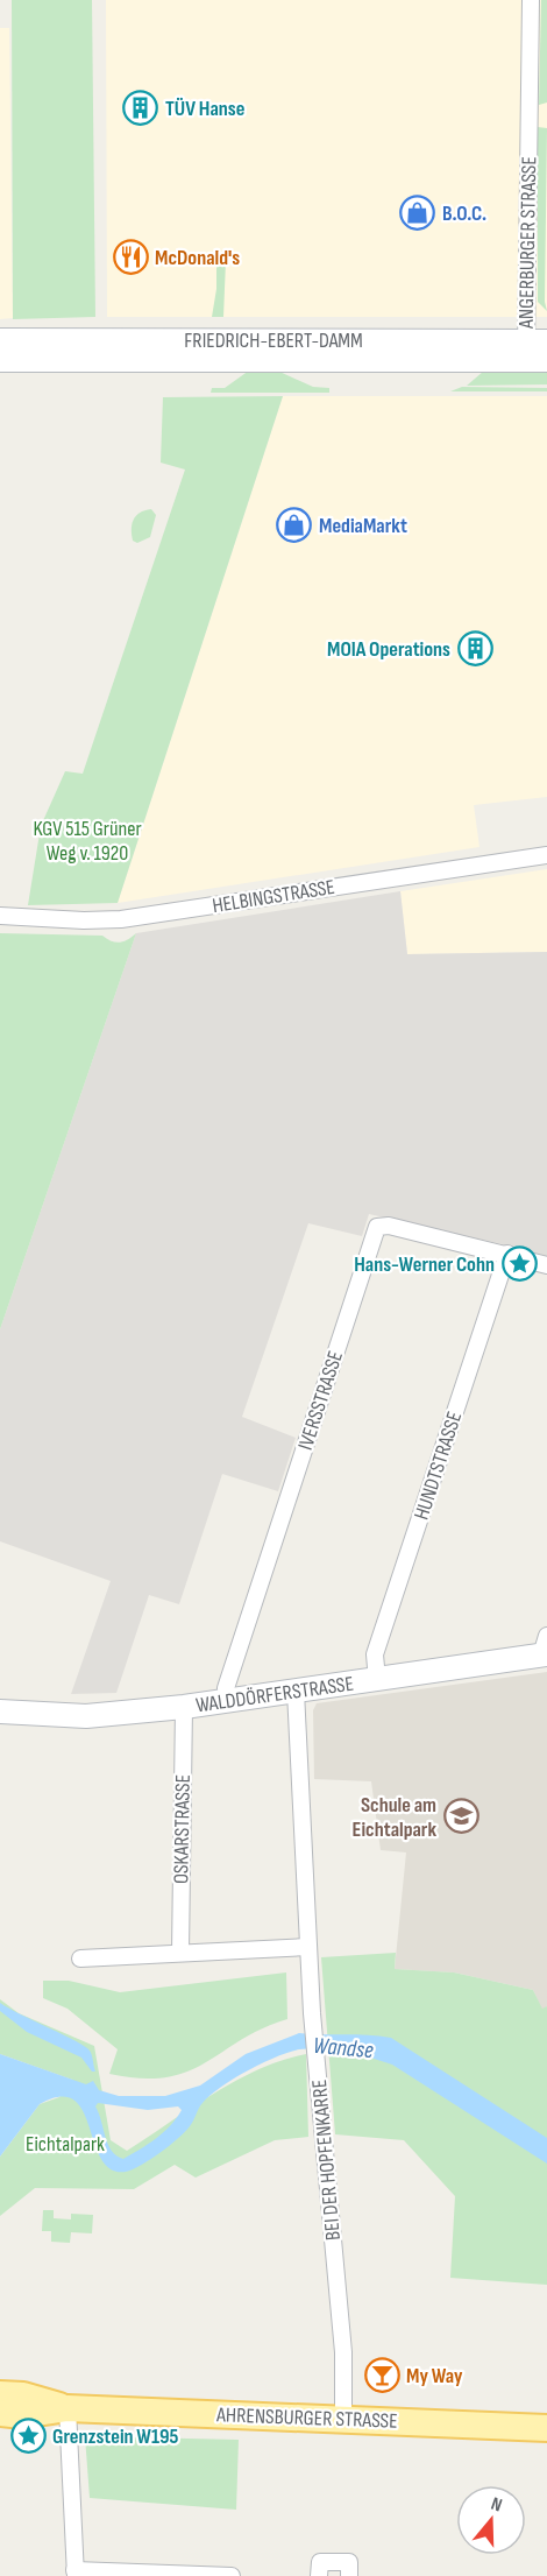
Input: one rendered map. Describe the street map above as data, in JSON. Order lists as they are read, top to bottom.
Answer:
{
  "streets": {
    "main road": ["FRIEDRICH-EBERT-DAMM", "WALDDÖRFERSTRASSE", "AHRENSBURGER STRASSE"],
    "street": [
      "ANGERBURGER STRASSE",
      "HELBINGSTRASSE",
      "IVERSSTRASSE",
      "HUNDTSTRASSE",
      "OSKARSTRASSE",
      "BEI DER HOPFENKARRE"
    ]
  },
  "crossings": [
    ["ANGERBURGER STRASSE", "FRIEDRICH-EBERT-DAMM"],
    ["IVERSSTRASSE", "HUNDTSTRASSE"],
    ["IVERSSTRASSE", "WALDDÖRFERSTRASSE"],
    ["HUNDTSTRASSE", "WALDDÖRFERSTRASSE"],
    ["WALDDÖRFERSTRASSE", "OSKARSTRASSE"],
    ["WALDDÖRFERSTRASSE", "BEI DER HOPFENKARRE"],
    ["BEI DER HOPFENKARRE", "AHRENSBURGER STRASSE"]
  ],
  "water": ["Wandse"],
  "parks": ["KGV 515 Grüner Weg v. 1920", "Eichtalpark"],
  "places": {
    "building": ["TÜV Hanse", "MOIA Operations"],
    "shop": ["B.O.C.", "MediaMarkt"],
    "restaurant": ["McDonald's"],
    "place": ["Hans-Werner Cohn", "Grenzstein W195"],
    "school or university": ["Schule am Eichtalpark"],
    "bar": ["My Way"]
  },
  "north": "top"
}
